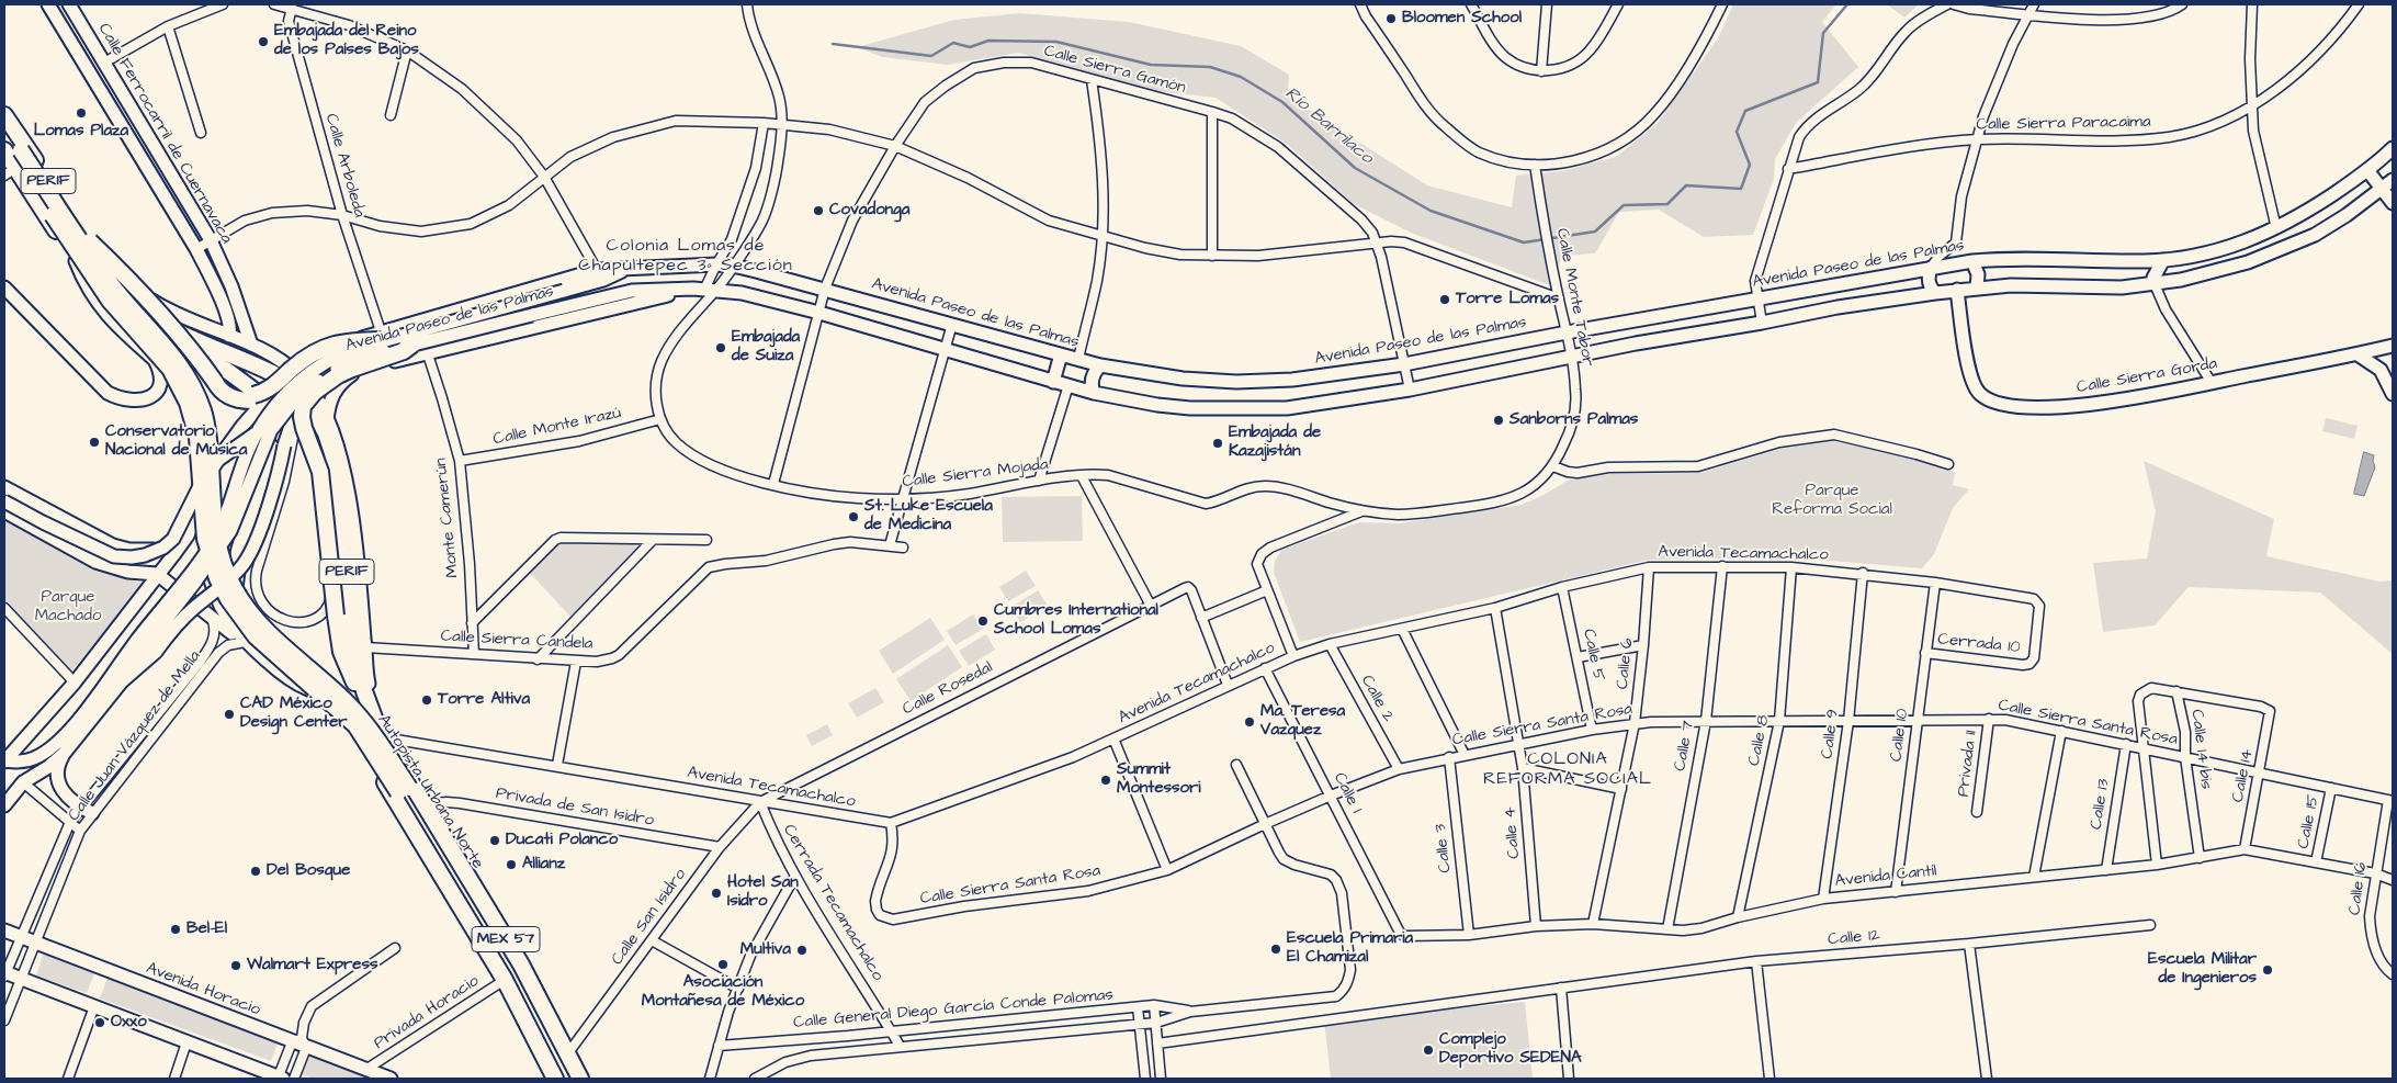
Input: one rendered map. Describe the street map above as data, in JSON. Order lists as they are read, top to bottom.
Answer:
{
  "streets": {
    "highway": ["PERIF", "Autopista Urbana Norte", "MEX 57"],
    "main road": [
      "Calle Ferrocarril de Cuernavaca",
      "Avenida Paseo de las Palmas",
      "Calle Sierra Gorda",
      "Avenida Horacio"
    ],
    "street": [
      "Calle Sierra Gamón",
      "Calle Sierra Paracaima",
      "Calle Arboleda",
      "Calle Monte Tabor",
      "Calle Monte Irazú",
      "Calle Sierra Mojada",
      "Monte Camerún",
      "Avenida Tecamachalco",
      "Calle Sierra Candela",
      "Cerrada 10",
      "Calle 5",
      "Calle 6",
      "Calle Rosedal",
      "Calle 2",
      "Calle Sierra Santa Rosa",
      "Calle 9",
      "Calle 10",
      "Calle Juan Vázquez de Mella",
      "Calle 8",
      "Calle 7",
      "Calle 14 bis",
      "Privada 11",
      "Calle 14",
      "Calle 1",
      "Calle 13",
      "Privada de San Isidro",
      "Calle 15",
      "Calle 4",
      "Calle 3",
      "Avenida Cantíl",
      "Calle 16",
      "Cerrada Tecamachalco",
      "Calle San Isidro",
      "Calle 12",
      "Calle General Diego García Conde Palomas",
      "Privada Horacio"
    ]
  },
  "crossings": [
    ["Calle Sierra Gamón", "Avenida Paseo de las Palmas"],
    ["Calle Sierra Gamón", "Calle Sierra Mojada"],
    ["Calle Arboleda", "Avenida Paseo de las Palmas"],
    ["PERIF", "Avenida Tecamachalco"],
    ["PERIF", "Autopista Urbana Norte"],
    ["PERIF", "MEX 57"],
    ["Avenida Paseo de las Palmas", "Calle Monte Tabor"],
    ["Avenida Paseo de las Palmas", "Calle Sierra Gorda"],
    ["Avenida Paseo de las Palmas", "Calle Sierra Mojada"],
    ["Avenida Paseo de las Palmas", "Monte Camerún"],
    ["Calle Monte Tabor", "Calle Sierra Mojada"],
    ["Calle Monte Irazú", "Calle Sierra Mojada"],
    ["Calle Monte Irazú", "Monte Camerún"],
    ["Monte Camerún", "Calle Sierra Candela"],
    ["Avenida Tecamachalco", "Cerrada 10"],
    ["Avenida Tecamachalco", "Calle 5"],
    ["Avenida Tecamachalco", "Calle 6"],
    ["Avenida Tecamachalco", "Calle Rosedal"],
    ["Avenida Tecamachalco", "Calle 2"],
    ["Avenida Tecamachalco", "Calle Sierra Santa Rosa"],
    ["Avenida Tecamachalco", "Calle 9"],
    ["Avenida Tecamachalco", "Calle 10"],
    ["Avenida Tecamachalco", "Calle 8"],
    ["Avenida Tecamachalco", "Calle 7"],
    ["Avenida Tecamachalco", "Autopista Urbana Norte"],
    ["Avenida Tecamachalco", "Calle 1"],
    ["Avenida Tecamachalco", "Calle 4"],
    ["Avenida Tecamachalco", "Cerrada Tecamachalco"],
    ["Avenida Tecamachalco", "Calle San Isidro"],
    ["Avenida Tecamachalco", "MEX 57"],
    ["Cerrada 10", "Calle 10"],
    ["Calle 5", "Calle Sierra Santa Rosa"],
    ["Calle 6", "Calle Sierra Santa Rosa"],
    ["Calle 6", "Avenida Cantíl"],
    ["Calle Rosedal", "Cerrada Tecamachalco"],
    ["Calle Rosedal", "Calle San Isidro"],
    ["Calle 2", "Calle Sierra Santa Rosa"],
    ["Calle Sierra Santa Rosa", "Calle 9"],
    ["Calle Sierra Santa Rosa", "Calle 10"],
    ["Calle Sierra Santa Rosa", "Calle 8"],
    ["Calle Sierra Santa Rosa", "Calle 7"],
    ["Calle Sierra Santa Rosa", "Calle 14 bis"],
    ["Calle Sierra Santa Rosa", "Privada 11"],
    ["Calle Sierra Santa Rosa", "Calle 14"],
    ["Calle Sierra Santa Rosa", "Calle 1"],
    ["Calle Sierra Santa Rosa", "Calle 13"],
    ["Calle Sierra Santa Rosa", "Calle 15"],
    ["Calle Sierra Santa Rosa", "Calle 4"],
    ["Calle Sierra Santa Rosa", "Calle 3"],
    ["Calle Sierra Santa Rosa", "Calle 16"],
    ["Calle Sierra Santa Rosa", "Calle General Diego García Conde Palomas"],
    ["Calle 9", "Avenida Cantíl"],
    ["Calle 10", "Avenida Cantíl"],
    ["Calle Juan Vázquez de Mella", "Avenida Horacio"],
    ["Calle 8", "Avenida Cantíl"],
    ["Calle 7", "Avenida Cantíl"],
    ["Calle 14 bis", "Calle 14"],
    ["Calle 14 bis", "Avenida Cantíl"],
    ["Calle 14", "Avenida Cantíl"],
    ["Autopista Urbana Norte", "MEX 57"],
    ["Calle 1", "Avenida Cantíl"],
    ["Calle 13", "Avenida Cantíl"],
    ["Privada de San Isidro", "Calle San Isidro"],
    ["Privada de San Isidro", "MEX 57"],
    ["Calle 15", "Avenida Cantíl"],
    ["Calle 4", "Avenida Cantíl"],
    ["Calle 3", "Avenida Cantíl"],
    ["Avenida Cantíl", "Calle 16"],
    ["Cerrada Tecamachalco", "Calle San Isidro"],
    ["Cerrada Tecamachalco", "Calle General Diego García Conde Palomas"],
    ["Calle San Isidro", "MEX 57"],
    ["MEX 57", "Privada Horacio"],
    ["Avenida Horacio", "Privada Horacio"]
  ],
  "districts": ["Colonia Lomas de Chapultepec 3ª Sección", "COLONIA REFORMA SOCIAL"],
  "water": ["Río Barrilaco"],
  "parks": ["Parque Reforma Social", "Parque Machado"],
  "places": [
    "Bloomen School",
    "Embajada del Reino de los Países Bajos",
    "Lomas Plaza",
    "Covadonga",
    "Torre Lomas",
    "Embajada de Suiza",
    "Sanborns Palmas",
    "Conservatorio Nacional de Música",
    "Embajada de Kazajistán",
    "St. Luke Escuela de Medicina",
    "Cumbres International School Lomas",
    "Torre Altiva",
    "CAD México Design Center",
    "Ma. Teresa Vazquez",
    "Summit Montessori",
    "Ducati Polanco",
    "Allianz",
    "Del Bosque",
    "Hotel San Isidro",
    "Bel-El",
    "Escuela Primaria El Chamizal",
    "Multiva",
    "Asociación Montañesa de México",
    "Walmart Express",
    "Escuela Militar de Ingenieros",
    "Oxxo",
    "Complejo Deportivo SEDENA"
  ]
}
